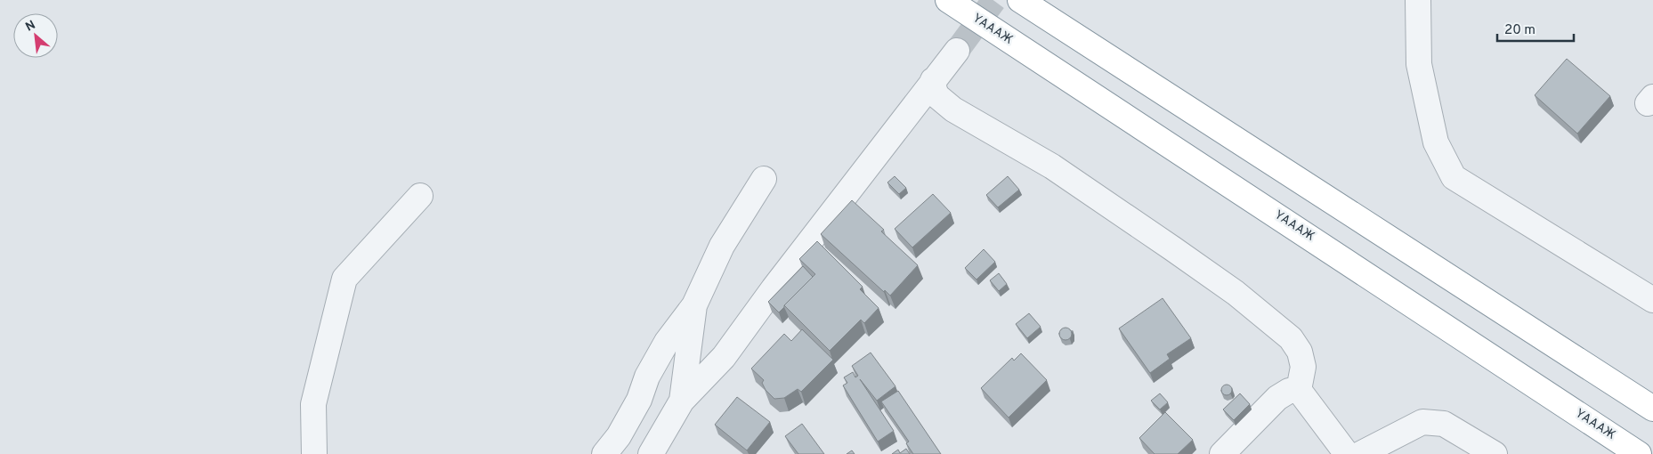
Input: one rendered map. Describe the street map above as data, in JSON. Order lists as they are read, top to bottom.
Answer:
{
  "streets": {
    "highway": ["ҮАААЖ"]
  },
  "scale_bar": "20 m",
  "north": "top left"
}
